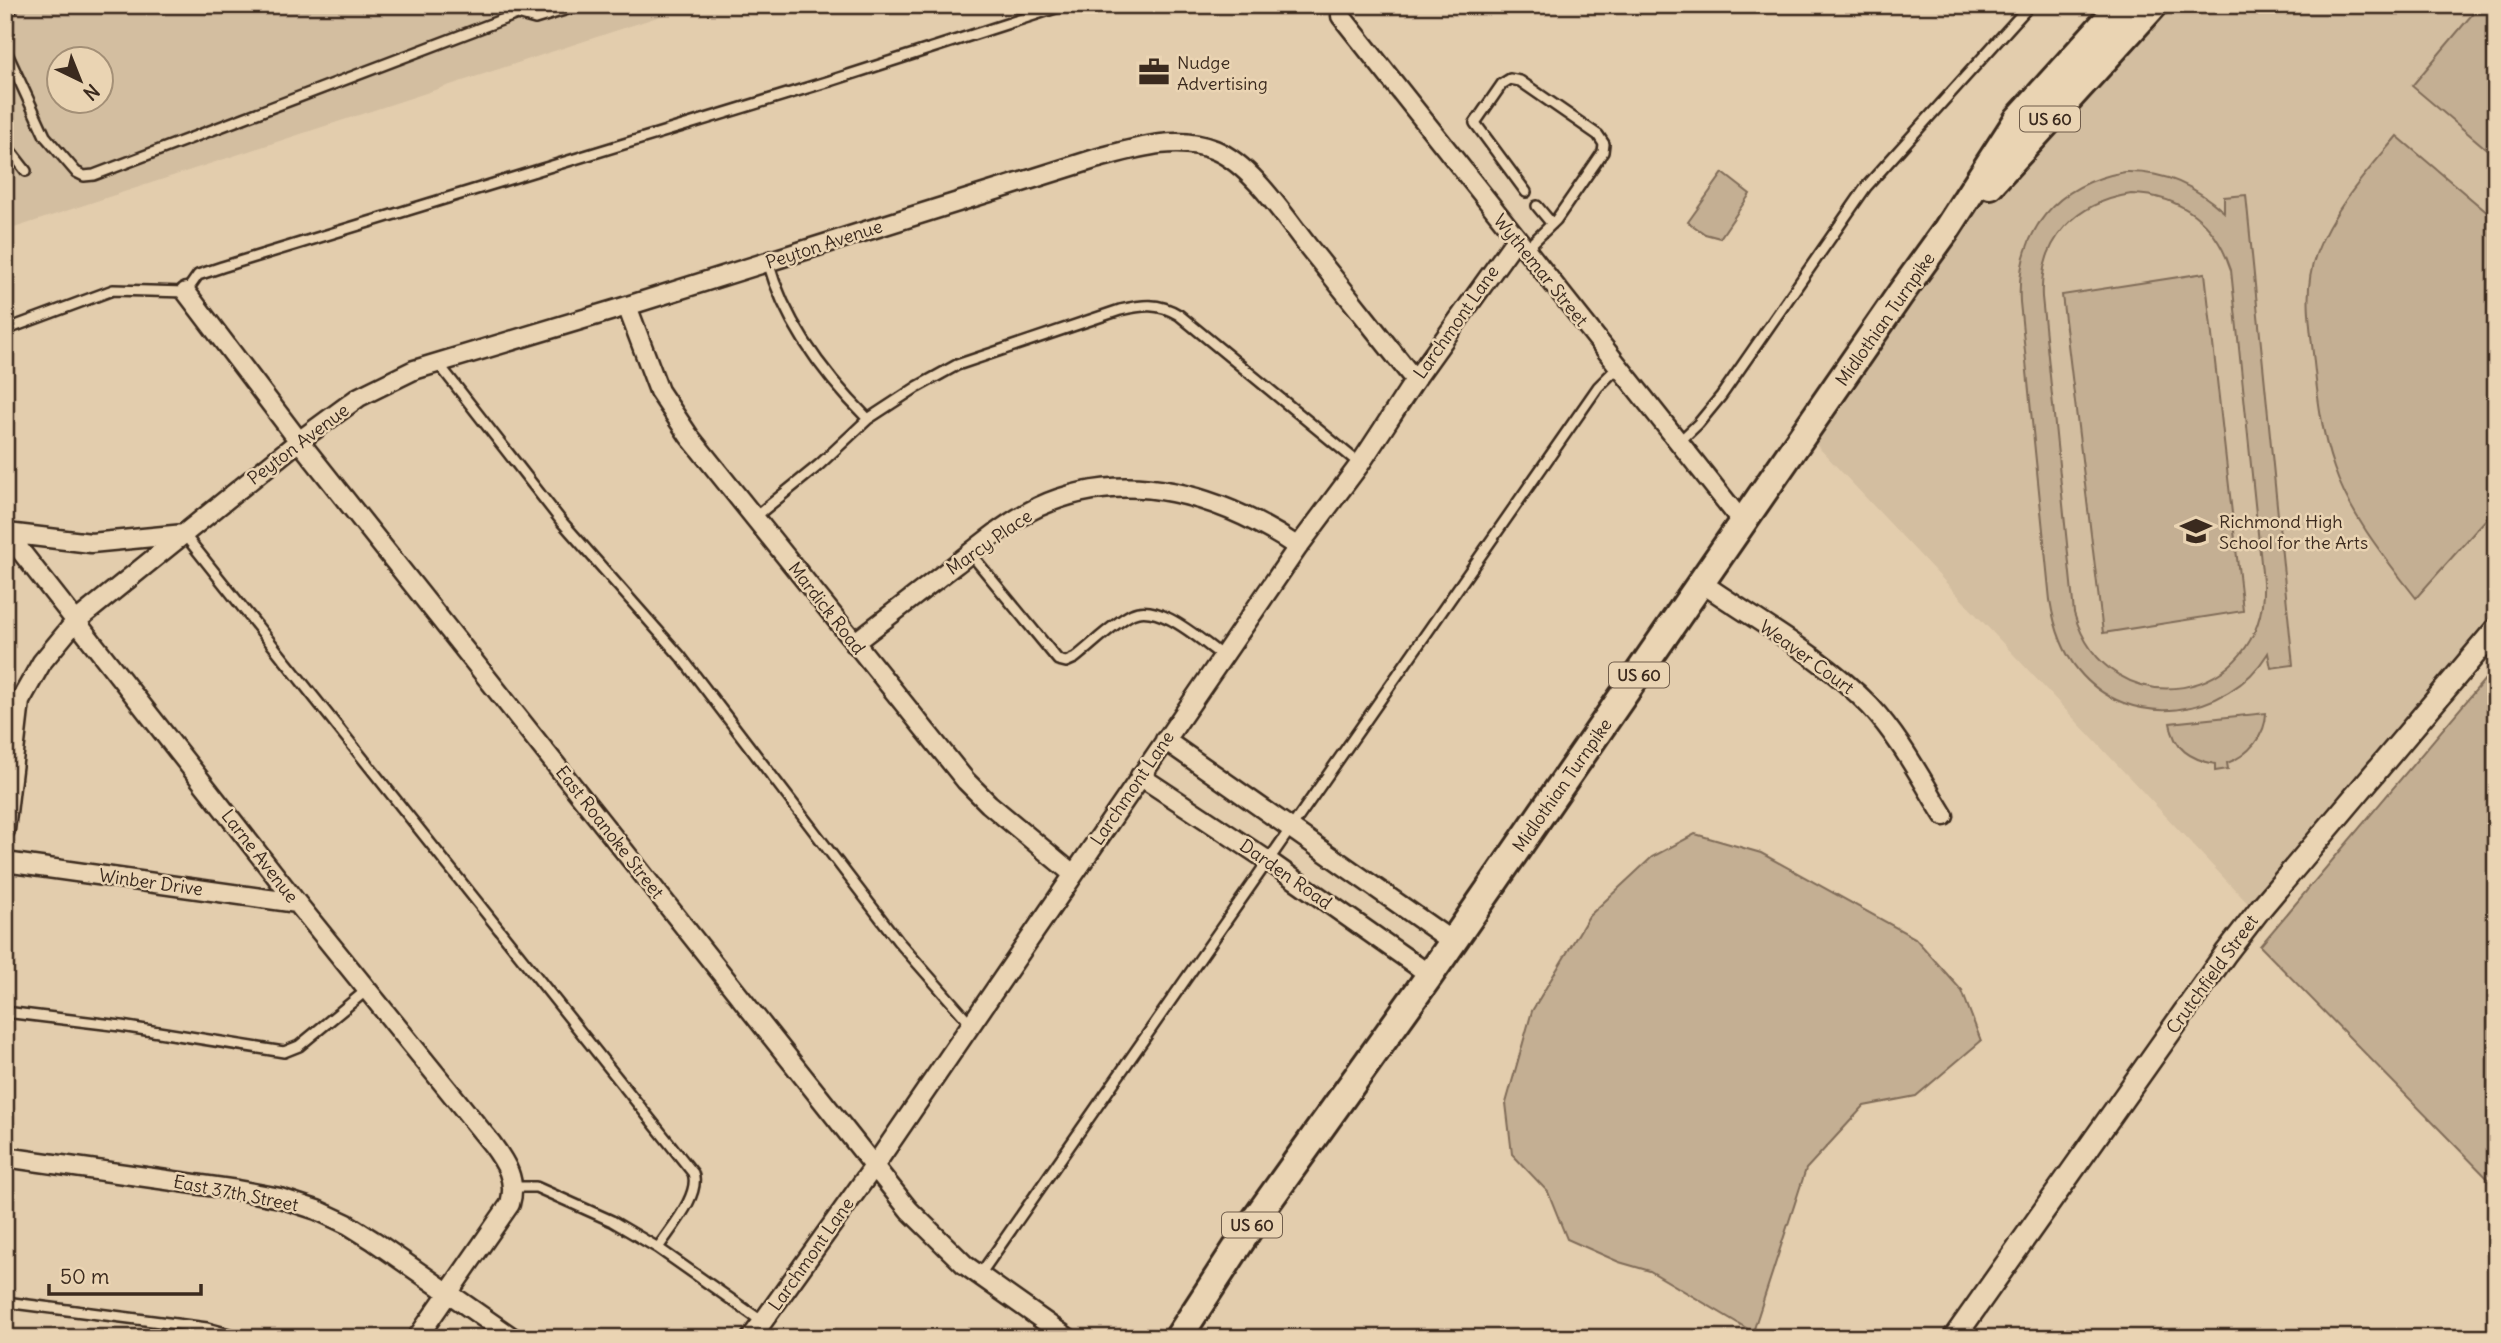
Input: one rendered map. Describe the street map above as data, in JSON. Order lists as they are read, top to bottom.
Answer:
{
  "streets": {
    "main road": ["US 60", "Midlothian Turnpike"],
    "street": [
      "Peyton Avenue",
      "Wythemar Street",
      "Larchmont Lane",
      "Marcy Place",
      "Mardick Road",
      "Weaver Court",
      "East Roanoke Street",
      "Larne Avenue",
      "Darden Road",
      "Winber Drive",
      "Crutchfield Street",
      "East 37th Street"
    ]
  },
  "crossings": [
    ["Peyton Avenue", "Larchmont Lane"],
    ["Peyton Avenue", "Mardick Road"],
    ["Peyton Avenue", "East Roanoke Street"],
    ["Peyton Avenue", "Larne Avenue"],
    ["Wythemar Street", "Midlothian Turnpike"],
    ["Wythemar Street", "Larchmont Lane"],
    ["Midlothian Turnpike", "Weaver Court"],
    ["Midlothian Turnpike", "Darden Road"],
    ["Larchmont Lane", "Marcy Place"],
    ["Larchmont Lane", "Mardick Road"],
    ["Larchmont Lane", "East Roanoke Street"],
    ["Larchmont Lane", "Darden Road"],
    ["Marcy Place", "Mardick Road"],
    ["Larne Avenue", "Winber Drive"]
  ],
  "places": {
    "office": ["Nudge Advertising"],
    "school or university": ["Richmond High School for the Arts"]
  },
  "scale_bar": "50 m",
  "north": "bottom right"
}
